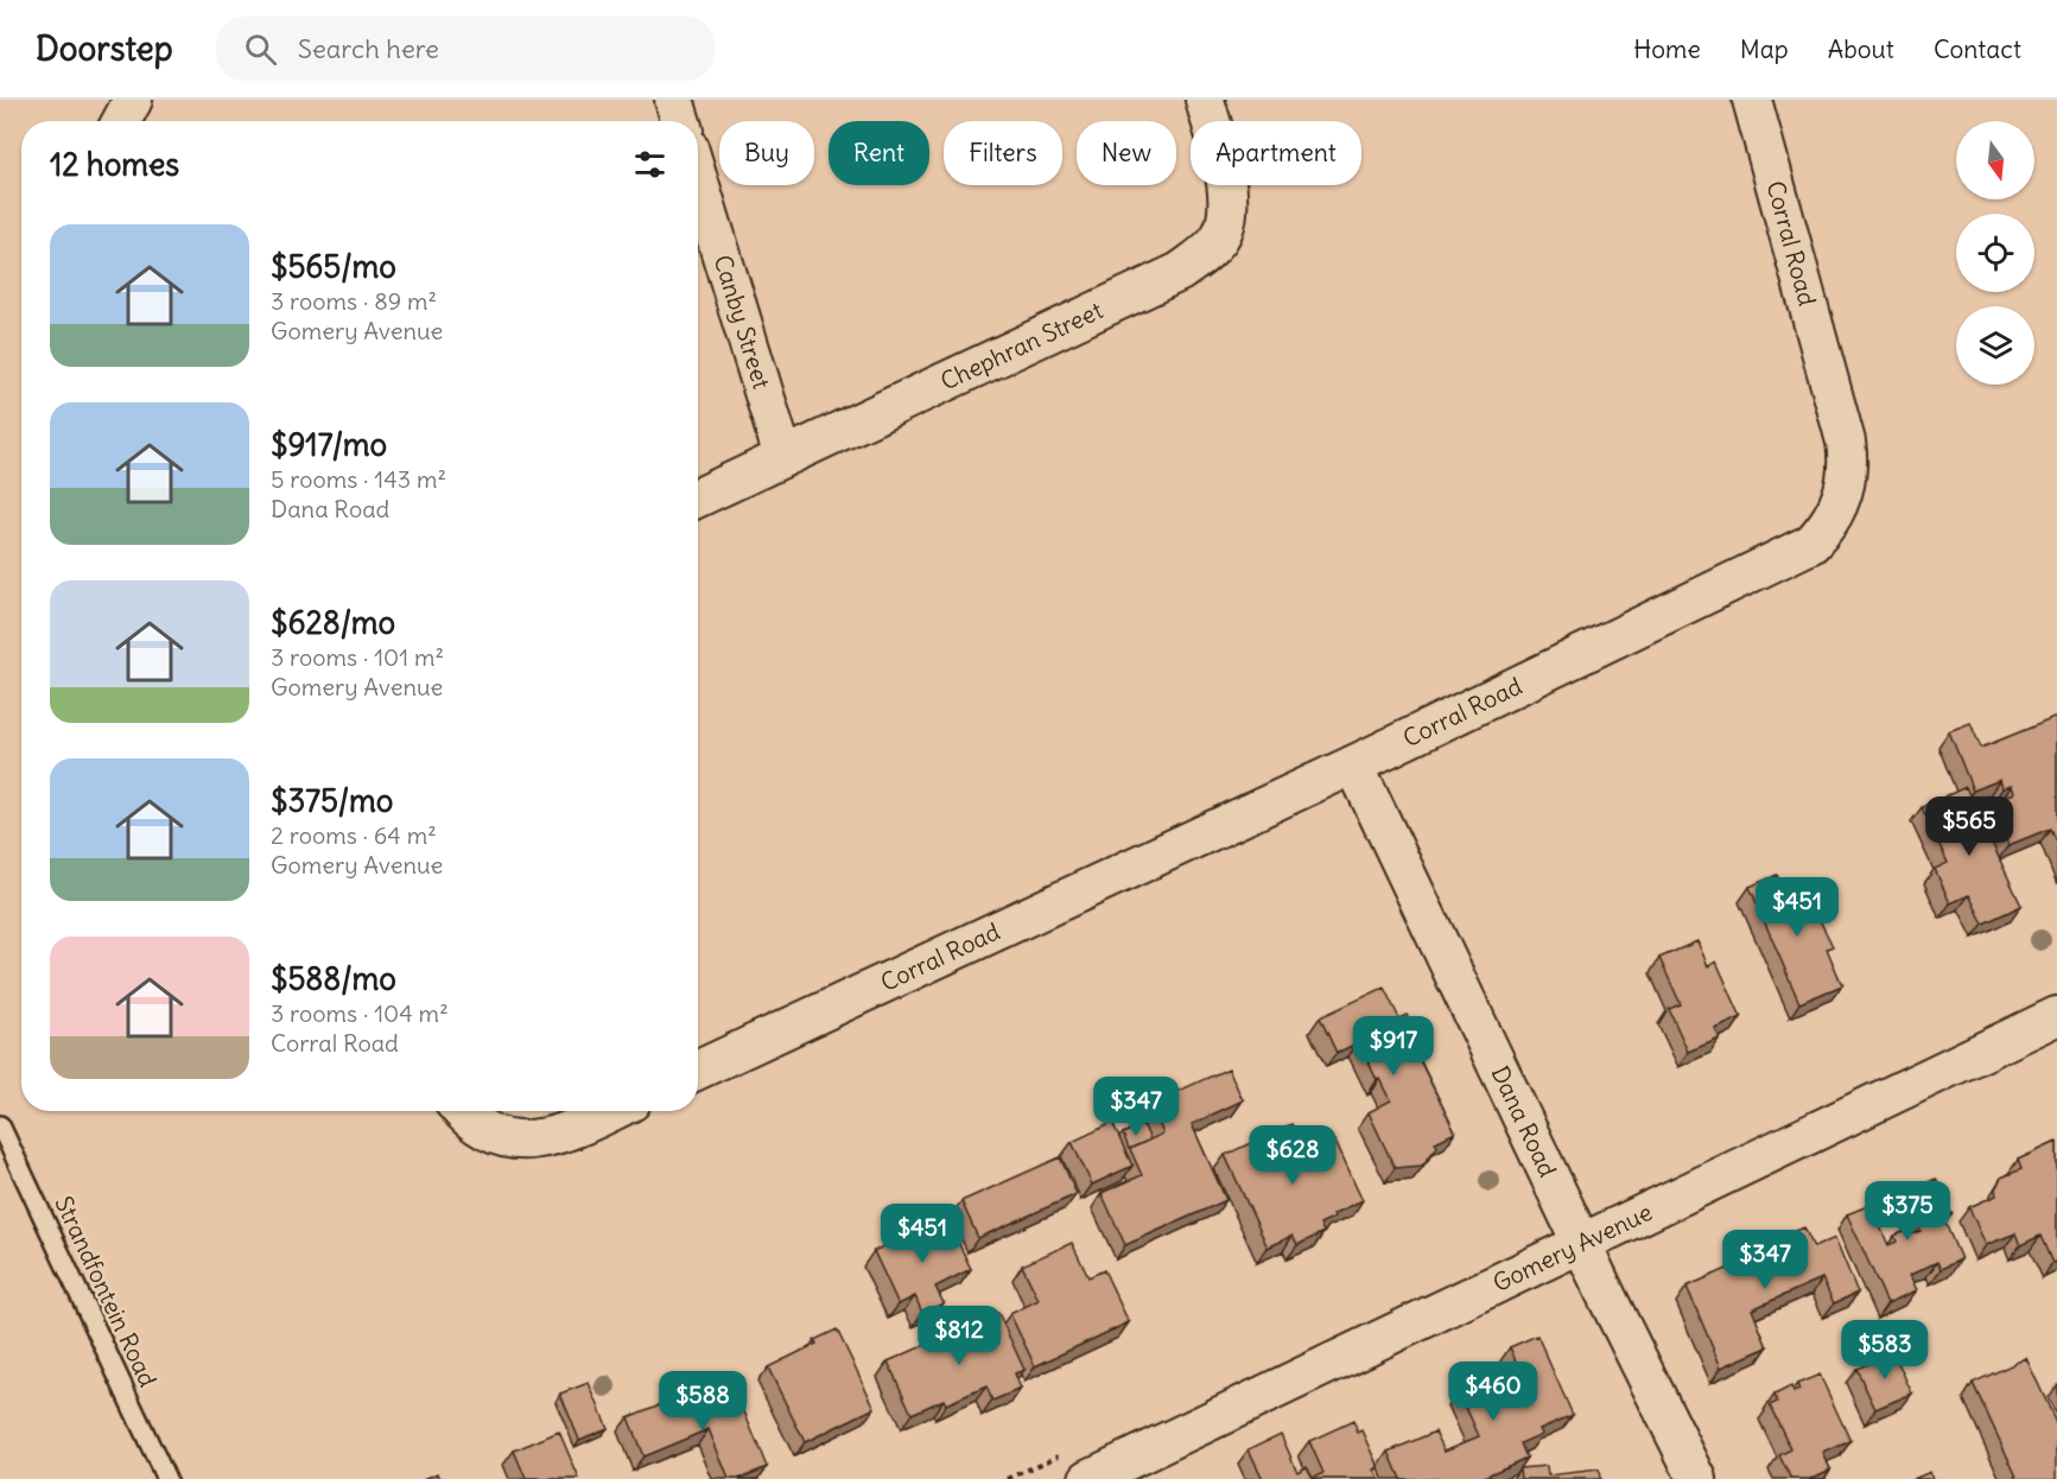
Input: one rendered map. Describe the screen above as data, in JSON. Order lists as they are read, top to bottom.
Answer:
{
  "streets": {
    "street": [
      "Corral Road",
      "Canby Street",
      "Chephran Street",
      "Dana Road",
      "Gomery Avenue"
    ],
    "lane": ["Strandfontein Road"]
  },
  "crossings": [
    ["Corral Road", "Dana Road"],
    ["Canby Street", "Chephran Street"],
    ["Dana Road", "Gomery Avenue"]
  ],
  "north": "bottom",
  "page": {
    "header": "Doorstep",
    "search": "Search here",
    "nav": [
      "Home",
      "Map",
      "About",
      "Contact"
    ],
    "chip": [
      "Buy",
      "Rent",
      "Filters",
      "New",
      "Apartment"
    ],
    "heading": "12 homes",
    "list": [
      {
        "name": "$565/mo",
        "note": "3 rooms · 89 m² · Gomery Avenue"
      },
      {
        "name": "$917/mo",
        "note": "5 rooms · 143 m² · Dana Road"
      },
      {
        "name": "$628/mo",
        "note": "3 rooms · 101 m² · Gomery Avenue"
      },
      {
        "name": "$375/mo",
        "note": "2 rooms · 64 m² · Gomery Avenue"
      },
      {
        "name": "$588/mo",
        "note": "3 rooms · 104 m² · Corral Road"
      }
    ],
    "price": [
      "$565",
      "$451",
      "$917",
      "$347",
      "$628",
      "$375",
      "$451",
      "$347",
      "$812",
      "$583",
      "$460",
      "$588"
    ]
  }
}
